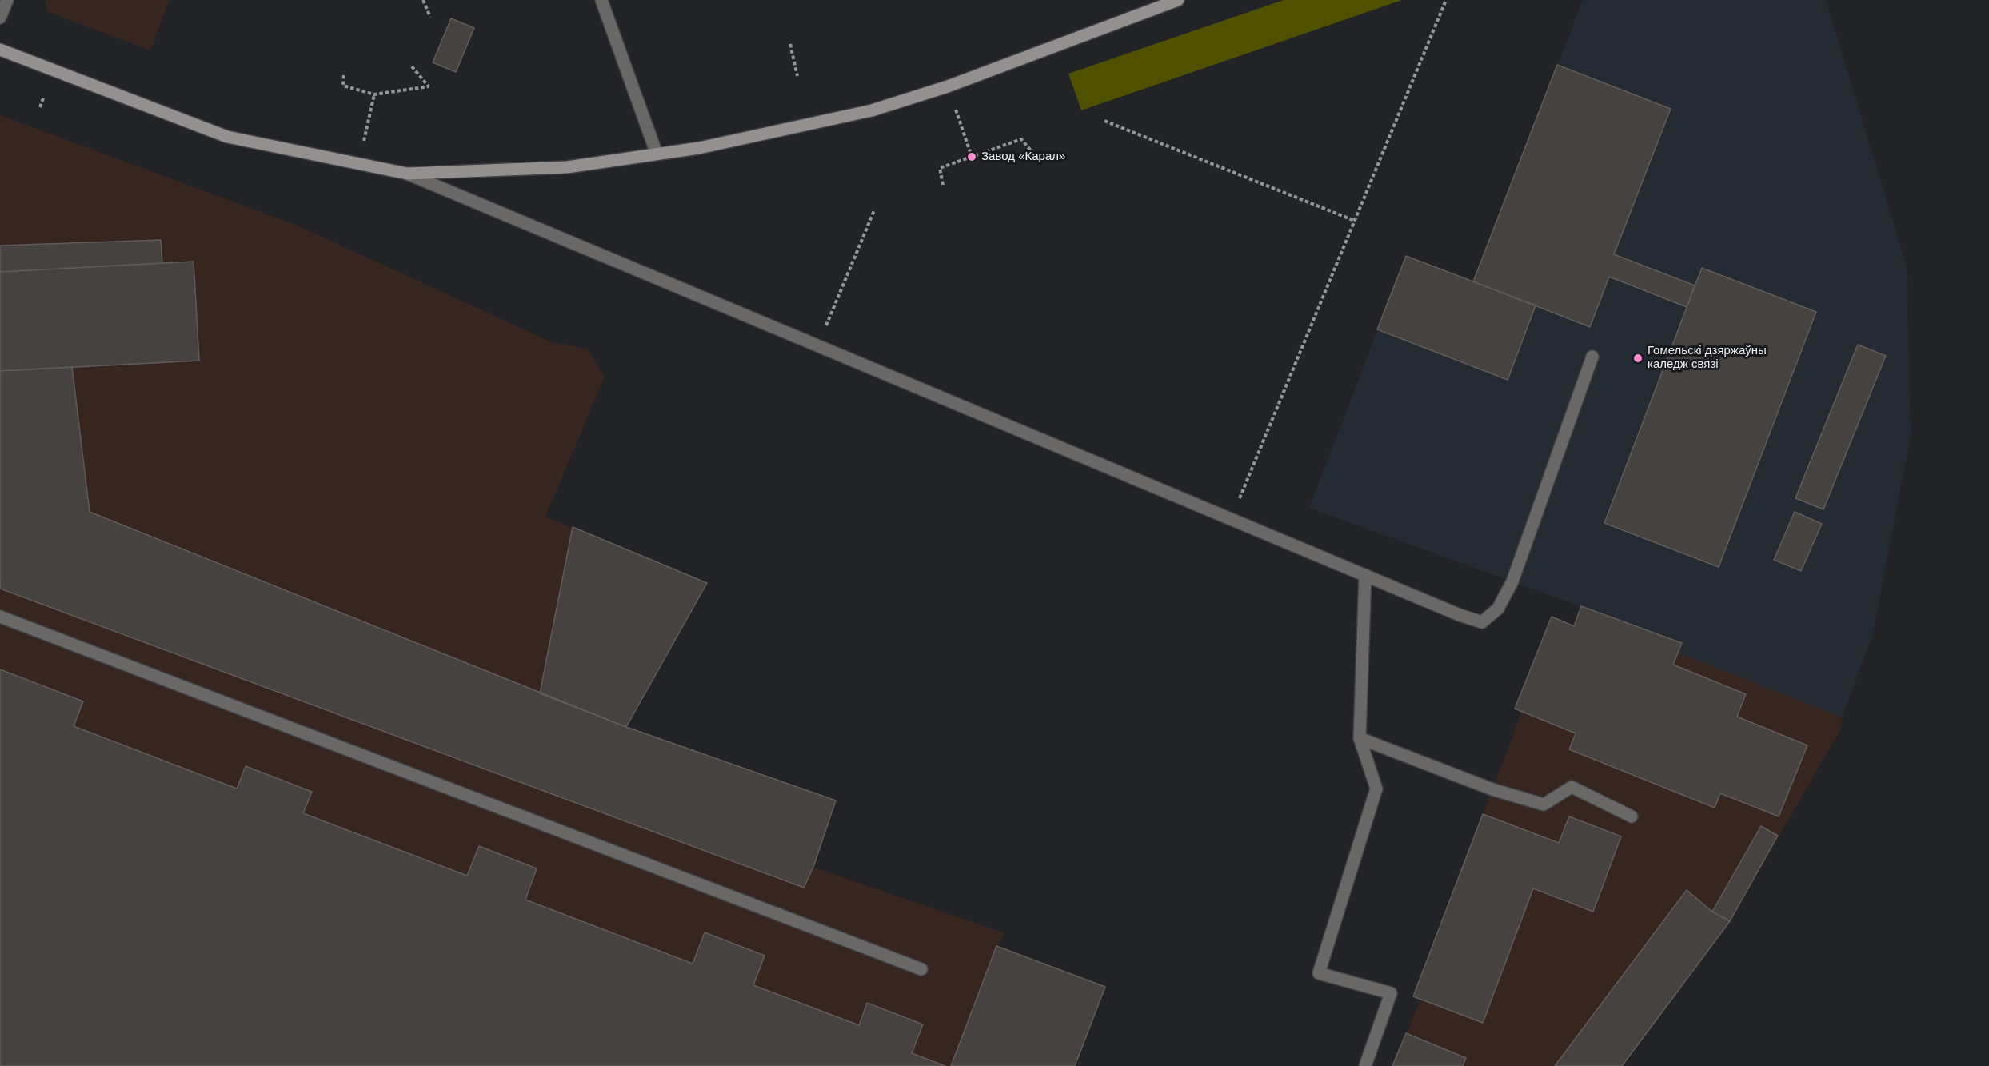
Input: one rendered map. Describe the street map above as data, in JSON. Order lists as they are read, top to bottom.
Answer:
{
  "places": ["Завод «Карал»", "Гомельскі дзяржаўны каледж связі"]
}
